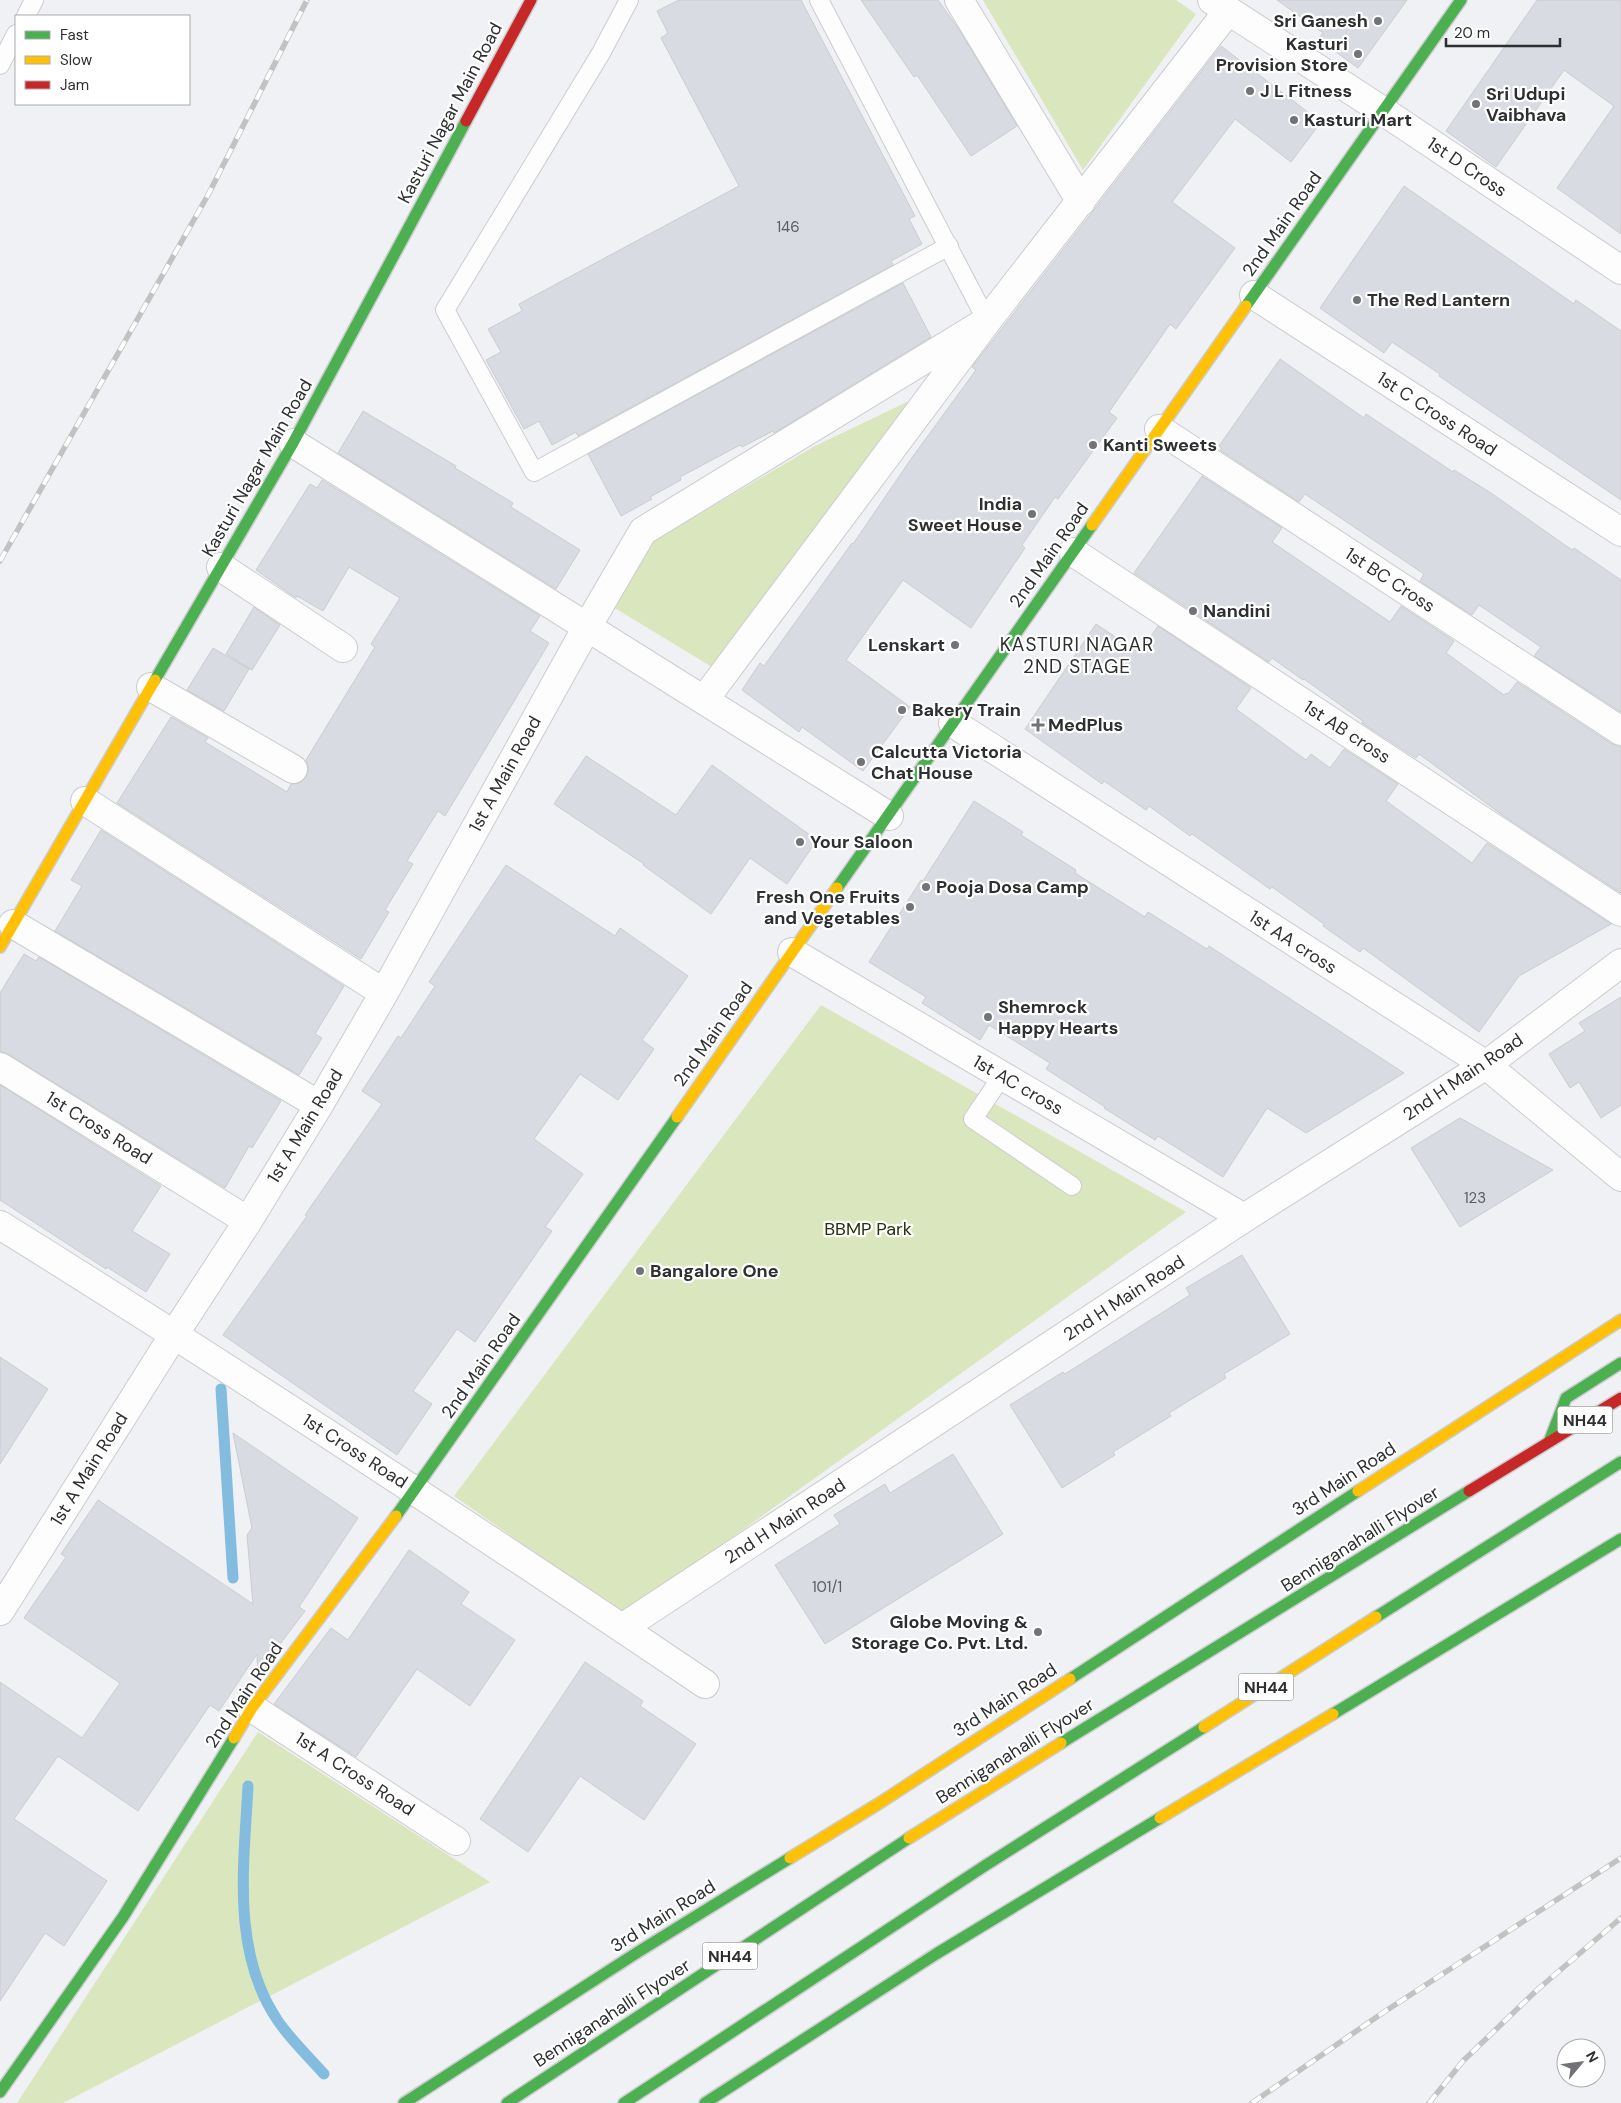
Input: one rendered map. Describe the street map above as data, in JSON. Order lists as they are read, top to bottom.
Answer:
{
  "streets": {
    "main road": [
      "Kasturi Nagar Main Road",
      "2nd Main Road",
      "NH44",
      "3rd Main Road",
      "Benniganahalli Flyover"
    ],
    "street": [
      "1st D Cross",
      "1st C Cross Road",
      "1st BC Cross",
      "1st AB cross",
      "1st A Main Road",
      "1st AA cross",
      "2nd H Main Road",
      "1st AC cross",
      "1st Cross Road",
      "1st A Cross Road"
    ]
  },
  "crossings": [
    ["1st D Cross", "2nd Main Road"],
    ["2nd Main Road", "1st C Cross Road"],
    ["2nd Main Road", "1st BC Cross"],
    ["2nd Main Road", "1st AB cross"],
    ["2nd Main Road", "1st AA cross"],
    ["2nd Main Road", "1st AC cross"],
    ["2nd Main Road", "1st Cross Road"],
    ["2nd Main Road", "1st A Cross Road"],
    ["1st A Main Road", "1st Cross Road"],
    ["1st AA cross", "2nd H Main Road"],
    ["2nd H Main Road", "1st AC cross"],
    ["2nd H Main Road", "1st Cross Road"],
    ["NH44", "Benniganahalli Flyover"]
  ],
  "districts": ["KASTURI NAGAR 2ND STAGE"],
  "parks": ["BBMP Park"],
  "places": {
    "other": [
      "Sri Ganesh",
      "Kasturi Provision Store",
      "J L Fitness",
      "Sri Udupi Vaibhava",
      "Kasturi Mart",
      "The Red Lantern",
      "Kanti Sweets",
      "India Sweet House",
      "Nandini",
      "Lenskart",
      "Bakery Train",
      "Calcutta Victoria Chat House",
      "Your Saloon",
      "Pooja Dosa Camp",
      "Fresh One Fruits and Vegetables",
      "Shemrock Happy Hearts",
      "Bangalore One",
      "Globe Moving & Storage Co. Pvt. Ltd."
    ],
    "health": ["MedPlus"]
  },
  "house_numbers": ["146", "123", "101/1"],
  "legend": ["Fast", "Slow", "Jam"],
  "scale_bar": "20 m",
  "north": "top right"
}
